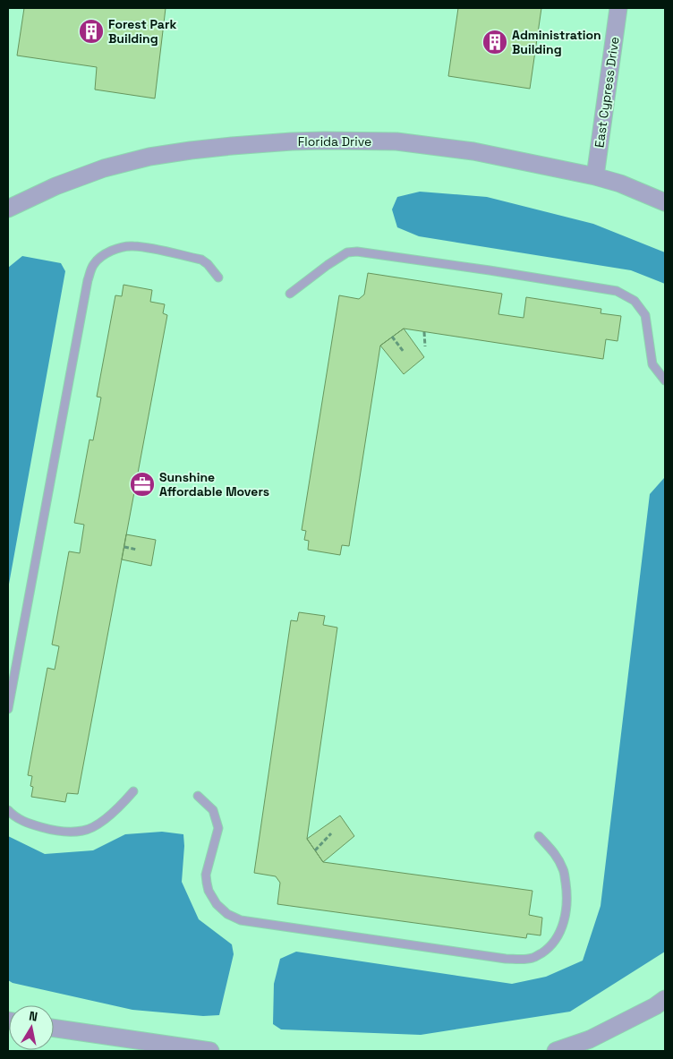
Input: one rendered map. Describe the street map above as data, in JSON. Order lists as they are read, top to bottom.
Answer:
{
  "streets": {
    "street": ["East Cypress Drive", "Florida Drive"]
  },
  "crossings": [
    ["East Cypress Drive", "Florida Drive"]
  ],
  "places": {
    "building": ["Forest Park Building", "Administration Building"],
    "office": ["Sunshine Affordable Movers"]
  },
  "north": "top"
}
